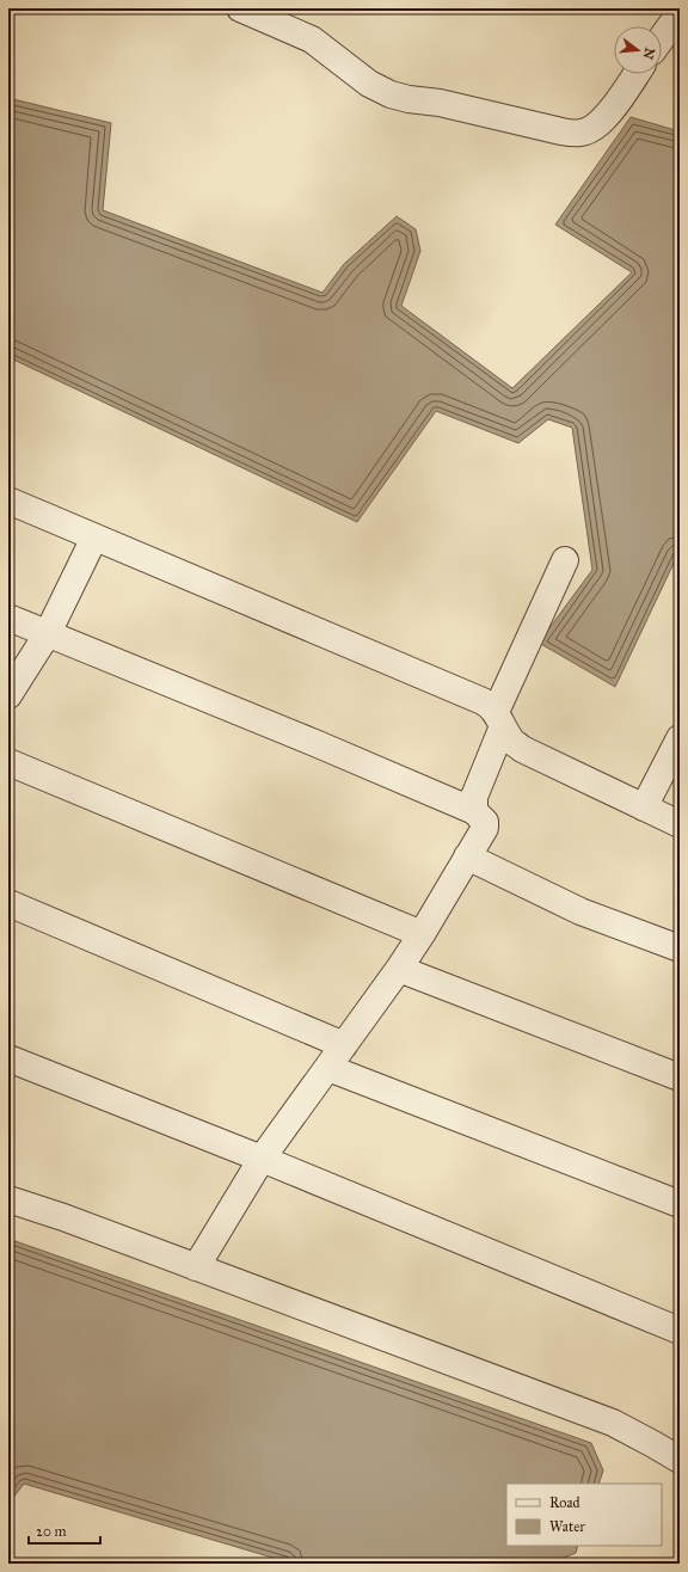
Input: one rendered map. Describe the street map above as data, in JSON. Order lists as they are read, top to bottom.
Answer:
{
  "legend": ["Road", "Water"],
  "scale_bar": "20 m",
  "north": "right"
}
